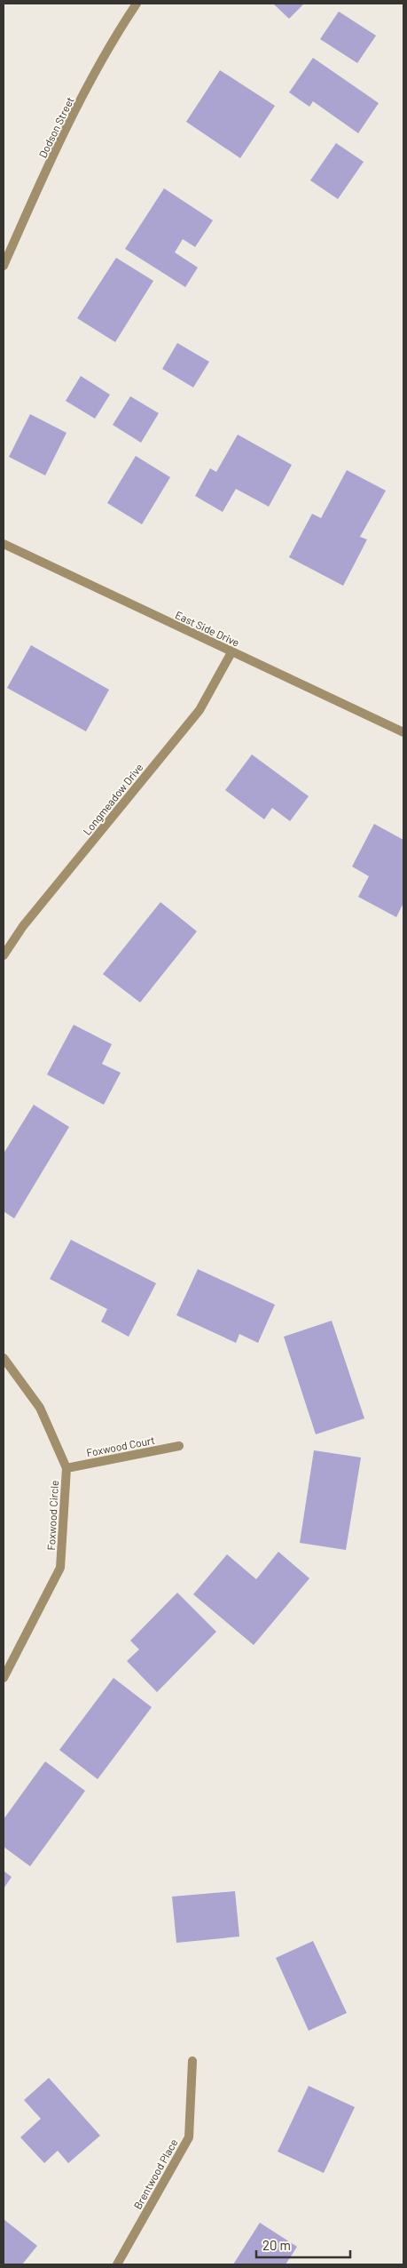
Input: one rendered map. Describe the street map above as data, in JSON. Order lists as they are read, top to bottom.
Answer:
{
  "streets": {
    "street": [
      "Dodson Street",
      "East Side Drive",
      "Longmeadow Drive",
      "Foxwood Court",
      "Foxwood Circle",
      "Brentwood Place"
    ]
  },
  "crossings": [
    ["East Side Drive", "Longmeadow Drive"],
    ["Foxwood Court", "Foxwood Circle"]
  ],
  "scale_bar": "20 m"
}
